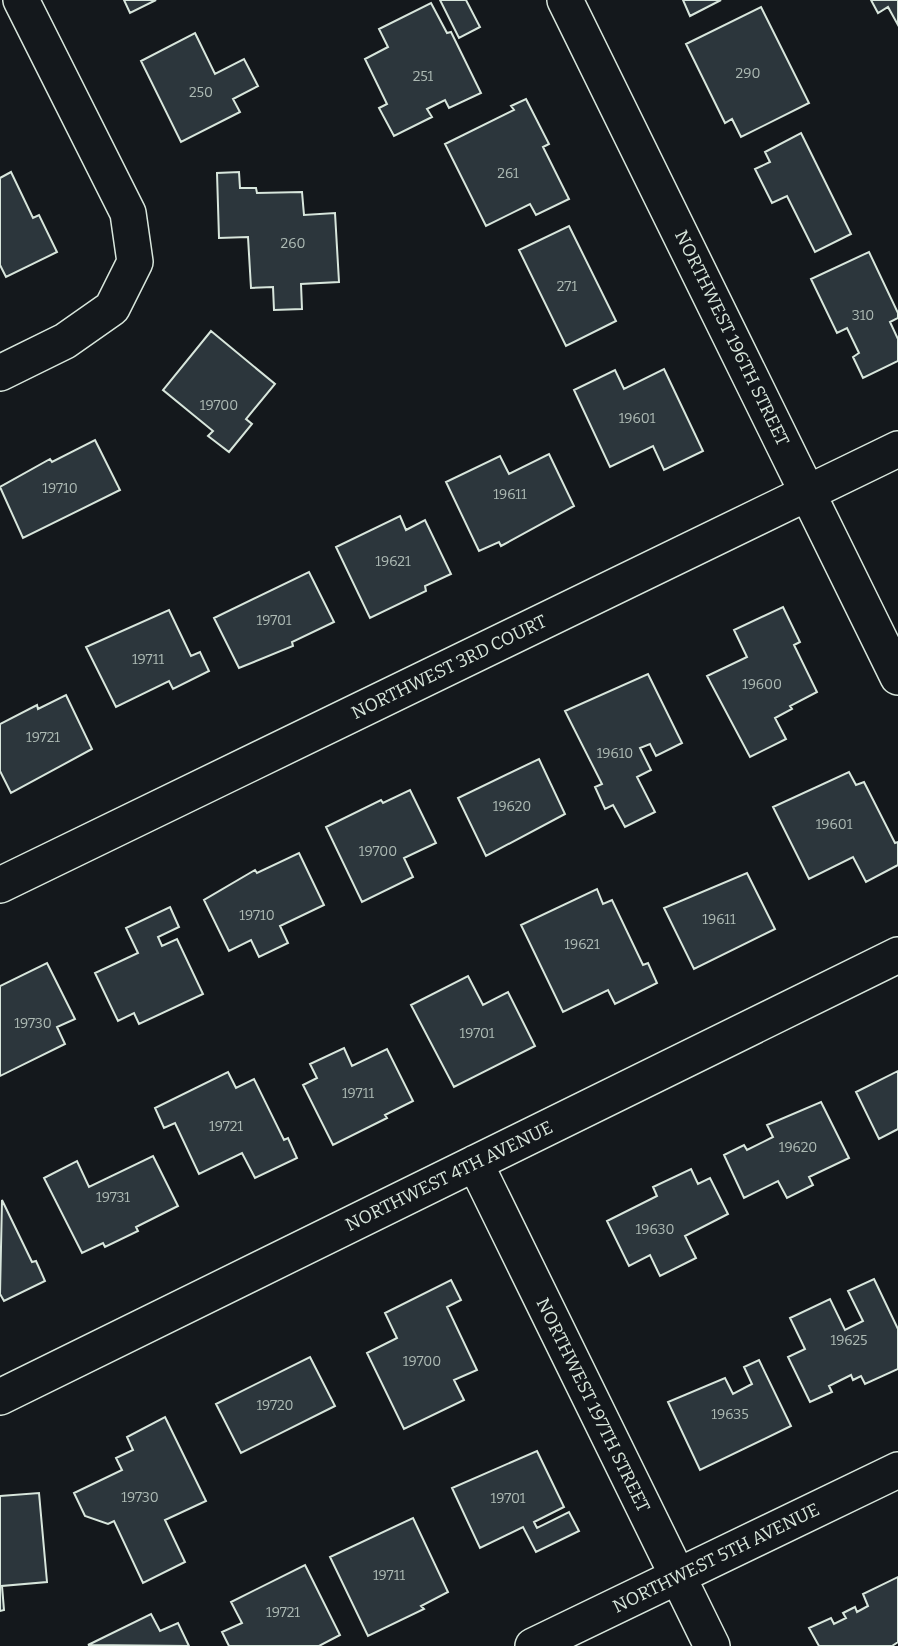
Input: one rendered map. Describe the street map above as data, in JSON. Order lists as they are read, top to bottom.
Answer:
{
  "streets": {
    "street": [
      "NORTHWEST 196TH STREET",
      "NORTHWEST 3RD COURT",
      "NORTHWEST 4TH AVENUE",
      "NORTHWEST 197TH STREET",
      "NORTHWEST 5TH AVENUE"
    ]
  },
  "crossings": [
    ["NORTHWEST 196TH STREET", "NORTHWEST 3RD COURT"],
    ["NORTHWEST 4TH AVENUE", "NORTHWEST 197TH STREET"],
    ["NORTHWEST 197TH STREET", "NORTHWEST 5TH AVENUE"]
  ],
  "house_numbers": [
    "290",
    "251",
    "250",
    "261",
    "260",
    "271",
    "310",
    "19700",
    "19601",
    "19710",
    "19611",
    "19621",
    "19701",
    "19711",
    "19600",
    "19721",
    "19610",
    "19620",
    "19601",
    "19700",
    "19710",
    "19611",
    "19621",
    "19730",
    "19701",
    "19711",
    "19721",
    "19620",
    "19731",
    "19630",
    "19625",
    "19700",
    "19720",
    "19635",
    "19730",
    "19701",
    "19711",
    "19721"
  ]
}
